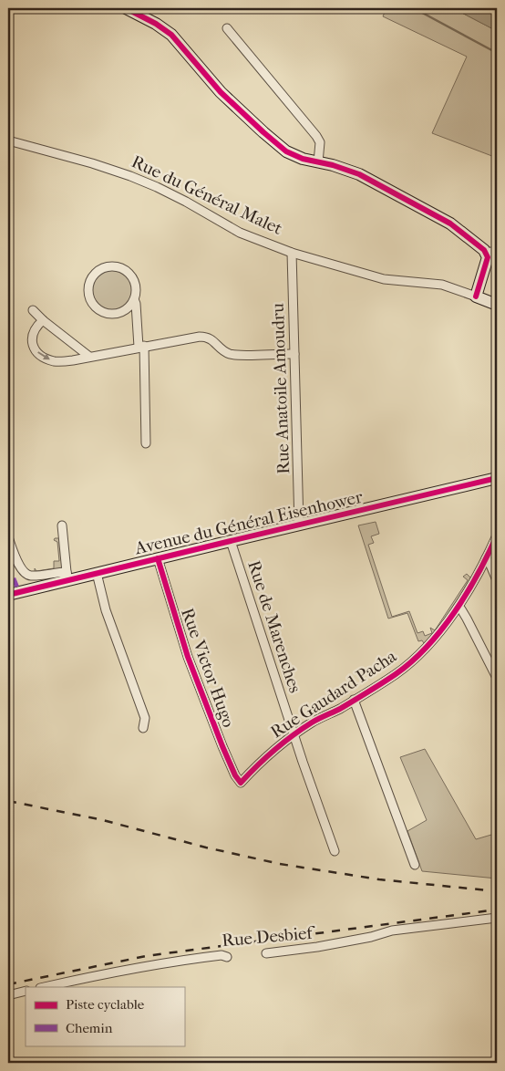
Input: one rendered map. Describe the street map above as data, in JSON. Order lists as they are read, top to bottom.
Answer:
{
  "streets": {
    "street": [
      "Rue du Général Malet",
      "Rue Anatoile Amoudru",
      "Avenue du Général Eisenhower",
      "Rue de Marenches",
      "Rue Victor Hugo",
      "Rue Gaudard Pacha",
      "Rue Desbief"
    ]
  },
  "crossings": [
    ["Rue du Général Malet", "Rue Anatoile Amoudru"],
    ["Rue Anatoile Amoudru", "Avenue du Général Eisenhower"],
    ["Avenue du Général Eisenhower", "Rue de Marenches"],
    ["Avenue du Général Eisenhower", "Rue Victor Hugo"],
    ["Rue de Marenches", "Rue Gaudard Pacha"],
    ["Rue Victor Hugo", "Rue Gaudard Pacha"]
  ],
  "legend": ["Piste cyclable", "Chemin"]
}
